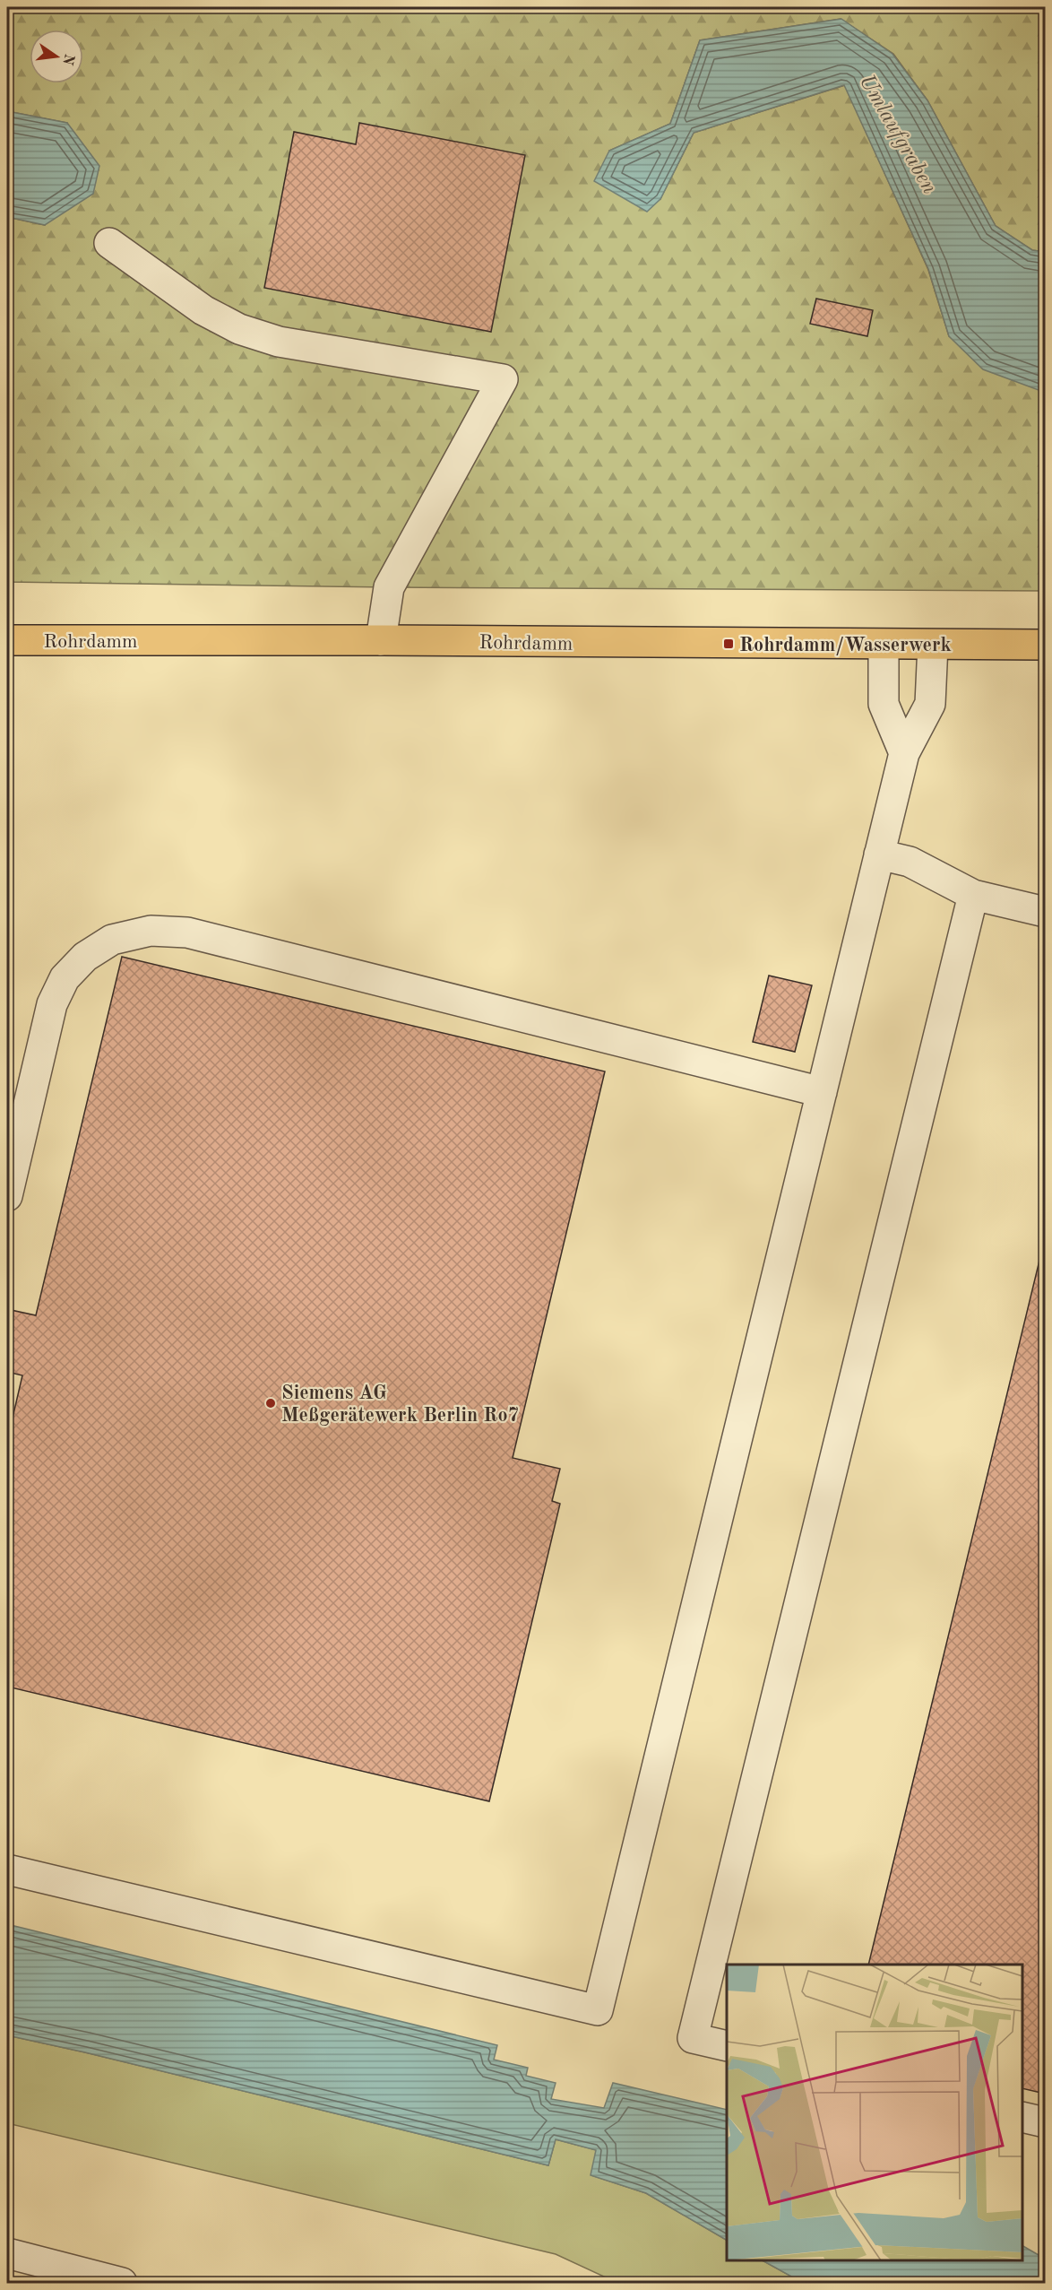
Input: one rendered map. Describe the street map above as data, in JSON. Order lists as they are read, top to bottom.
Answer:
{
  "streets": {
    "main road": ["Rohrdamm"]
  },
  "water": ["Umlaufgraben"],
  "places": {
    "transit": ["Rohrdamm/Wasserwerk"],
    "other": ["Siemens AG Meßgerätewerk Berlin Ro7"]
  },
  "north": "right"
}
